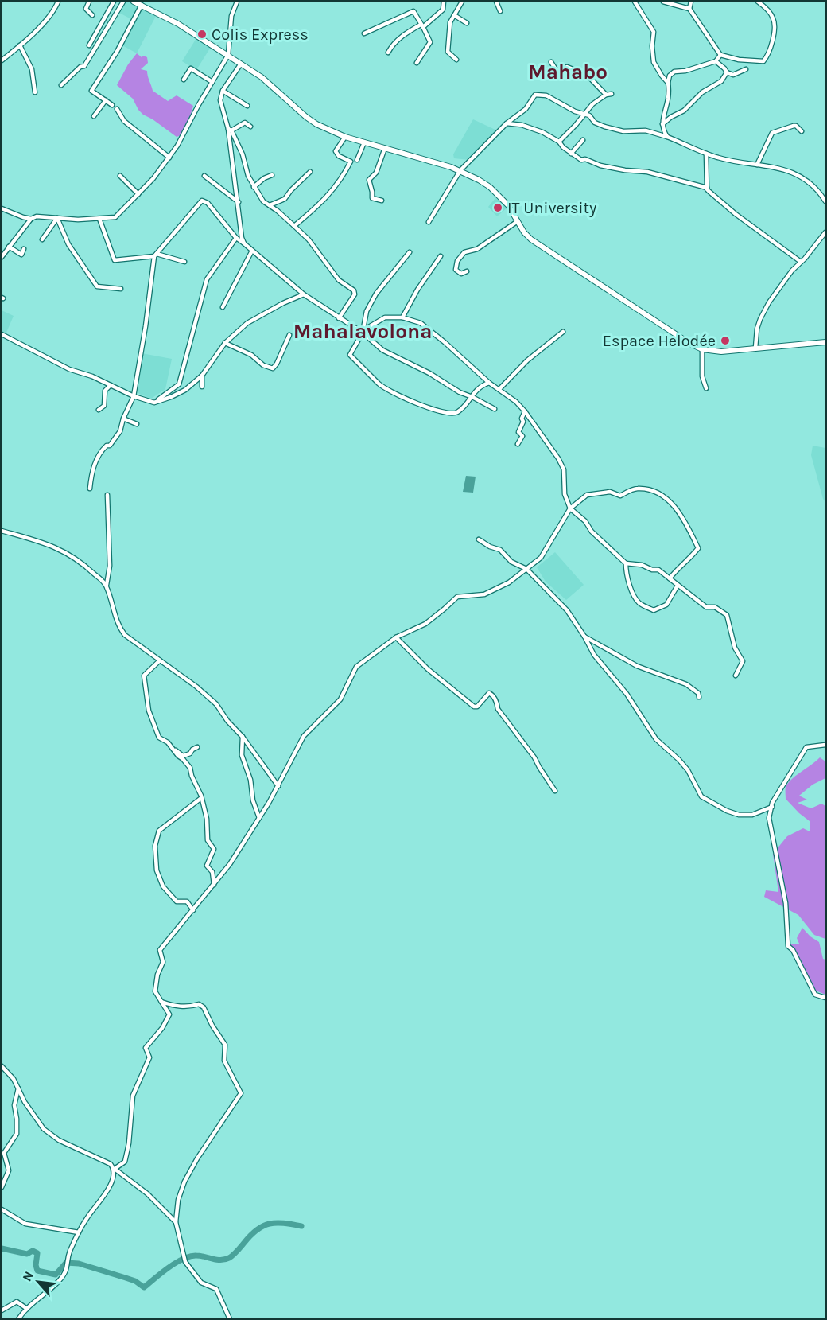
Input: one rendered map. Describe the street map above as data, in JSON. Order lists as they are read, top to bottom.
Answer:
{
  "districts": ["Mahabo", "Mahalavolona"],
  "places": ["Colis Express", "IT University", "Espace Helodée"],
  "north": "top left"
}
